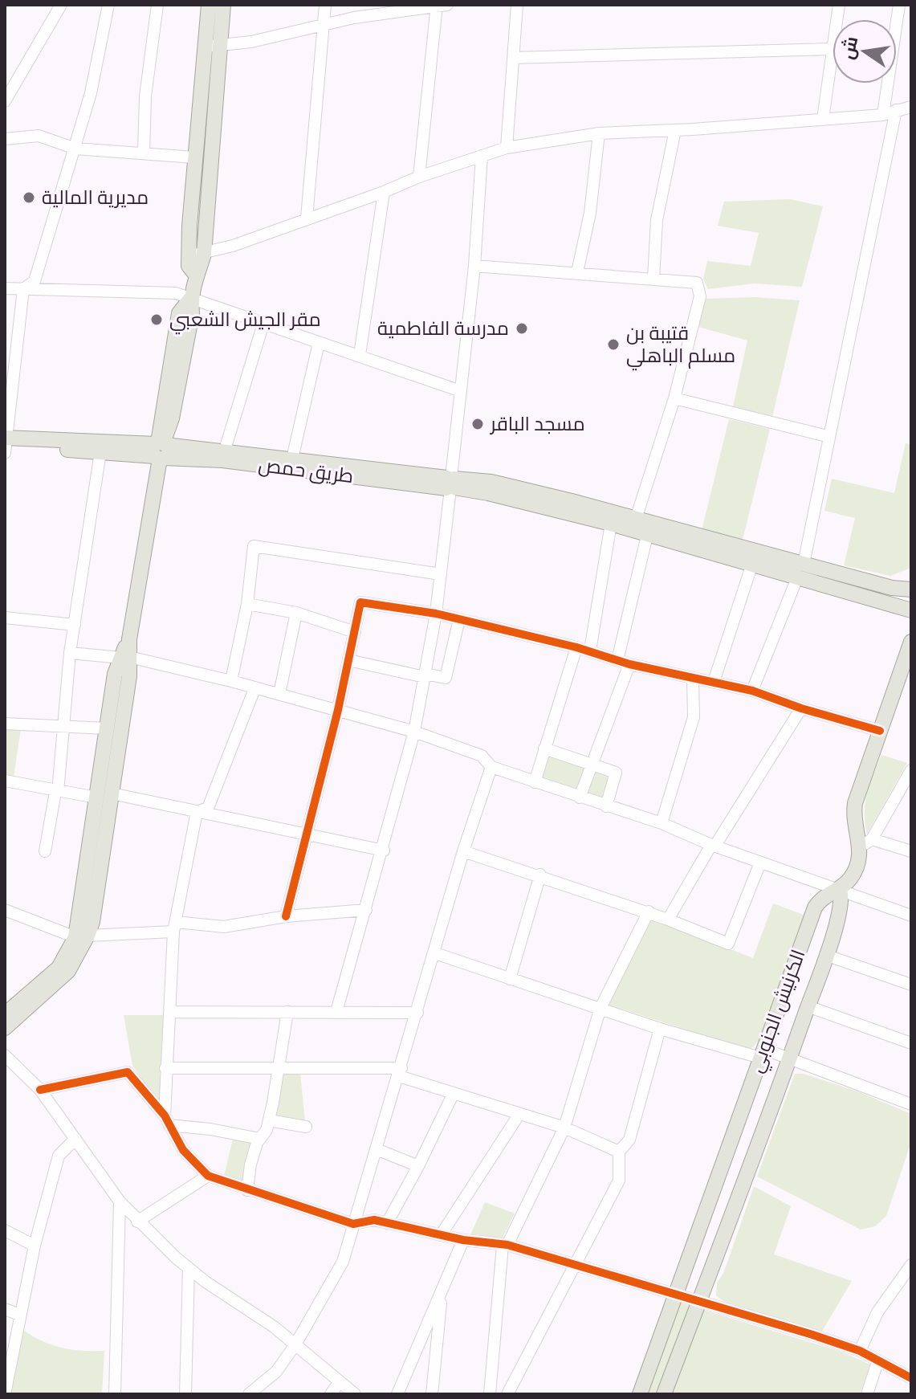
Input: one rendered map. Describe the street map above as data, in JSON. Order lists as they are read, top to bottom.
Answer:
{
  "streets": {
    "main road": ["طريق حمص", "الكرنيش الجنوبي"]
  },
  "places": [
    "مديرية المالية",
    "مقر الجيش الشعبي",
    "مدرسة الفاطمية",
    "قتيبة بن مسلم الباهلي",
    "مسجد الباقر"
  ],
  "north": "left"
}
